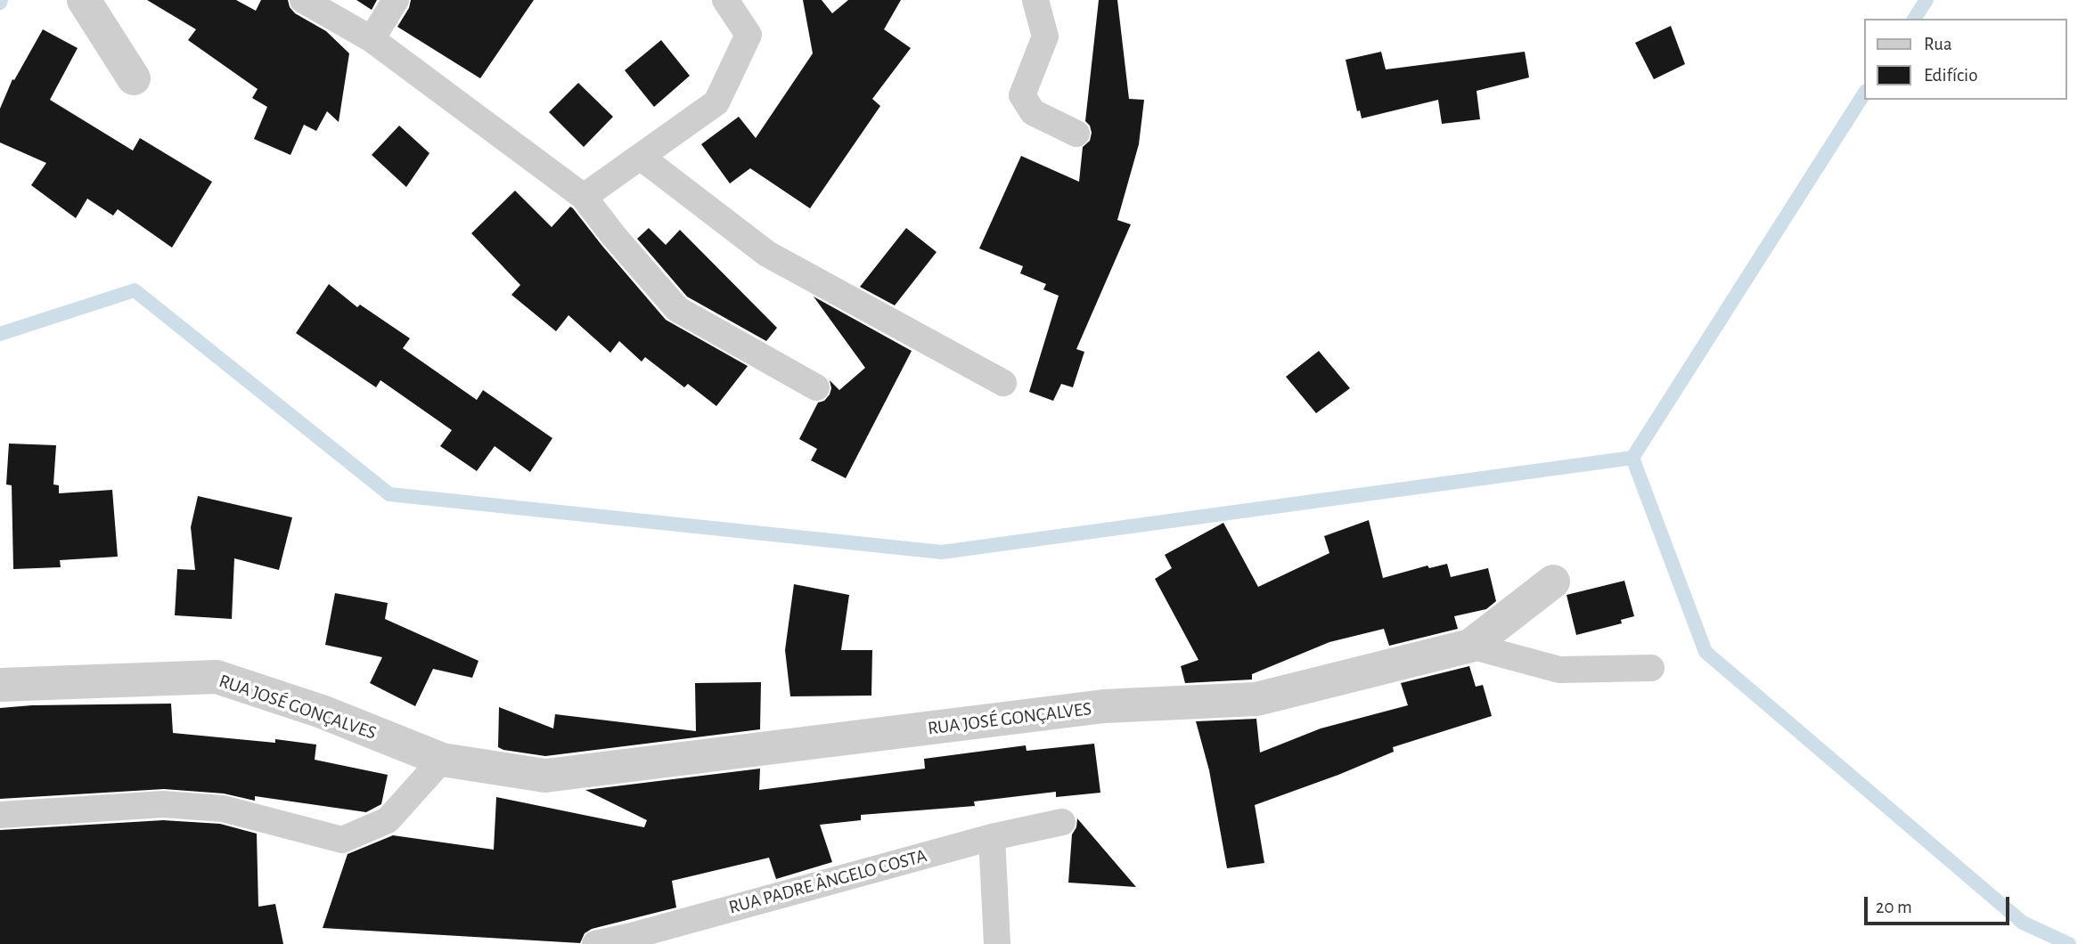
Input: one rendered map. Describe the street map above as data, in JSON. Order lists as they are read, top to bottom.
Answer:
{
  "streets": {
    "street": ["RUA JOSÉ GONÇALVES"],
    "lane": ["RUA PADRE ÂNGELO COSTA"]
  },
  "legend": ["Rua", "Edifício"],
  "scale_bar": "20 m"
}
